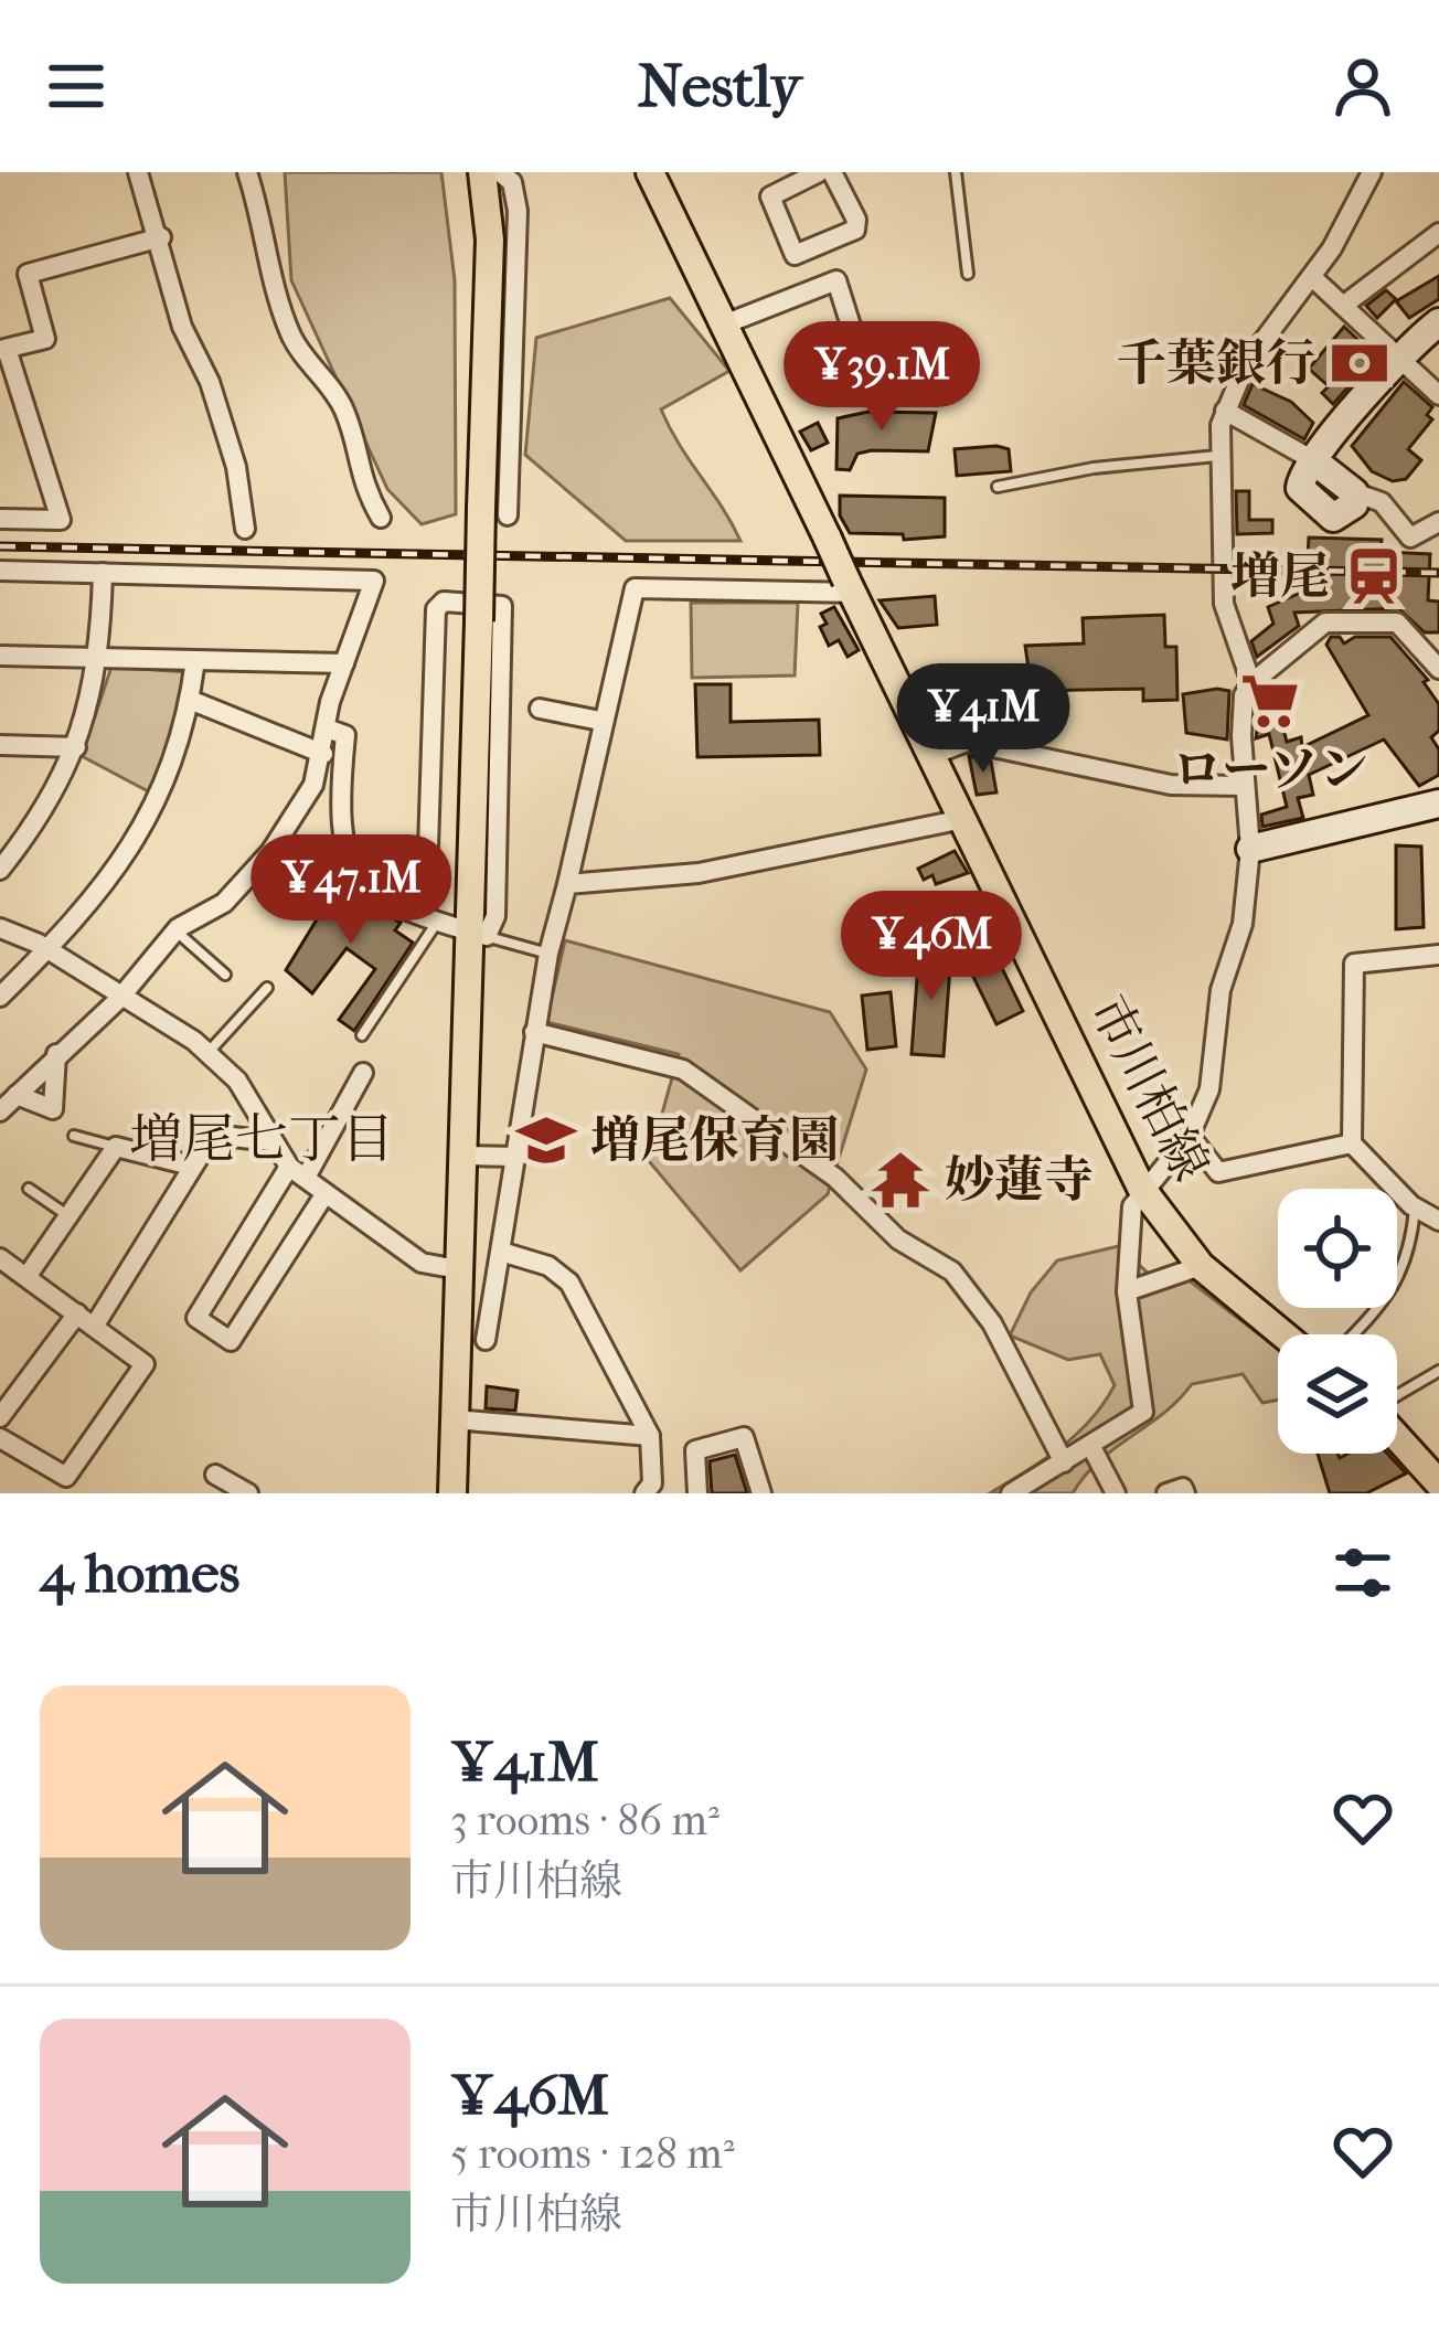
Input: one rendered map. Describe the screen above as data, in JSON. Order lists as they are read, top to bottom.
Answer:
{
  "streets": {
    "main road": ["市川柏線"]
  },
  "districts": ["増尾七丁目"],
  "places": {
    "bank": ["千葉銀行"],
    "station": ["増尾"],
    "supermarket": ["ローソン"],
    "school or university": ["増尾保育園"],
    "temple": ["妙蓮寺"]
  },
  "page": {
    "header": "Nestly",
    "price": [
      "¥39.1M",
      "¥41M",
      "¥47.1M",
      "¥46M"
    ],
    "heading": "4 homes",
    "list": [
      {
        "name": "¥41M",
        "note": "3 rooms · 86 m² · 市川柏線"
      },
      {
        "name": "¥46M",
        "note": "5 rooms · 128 m² · 市川柏線"
      }
    ]
  }
}
